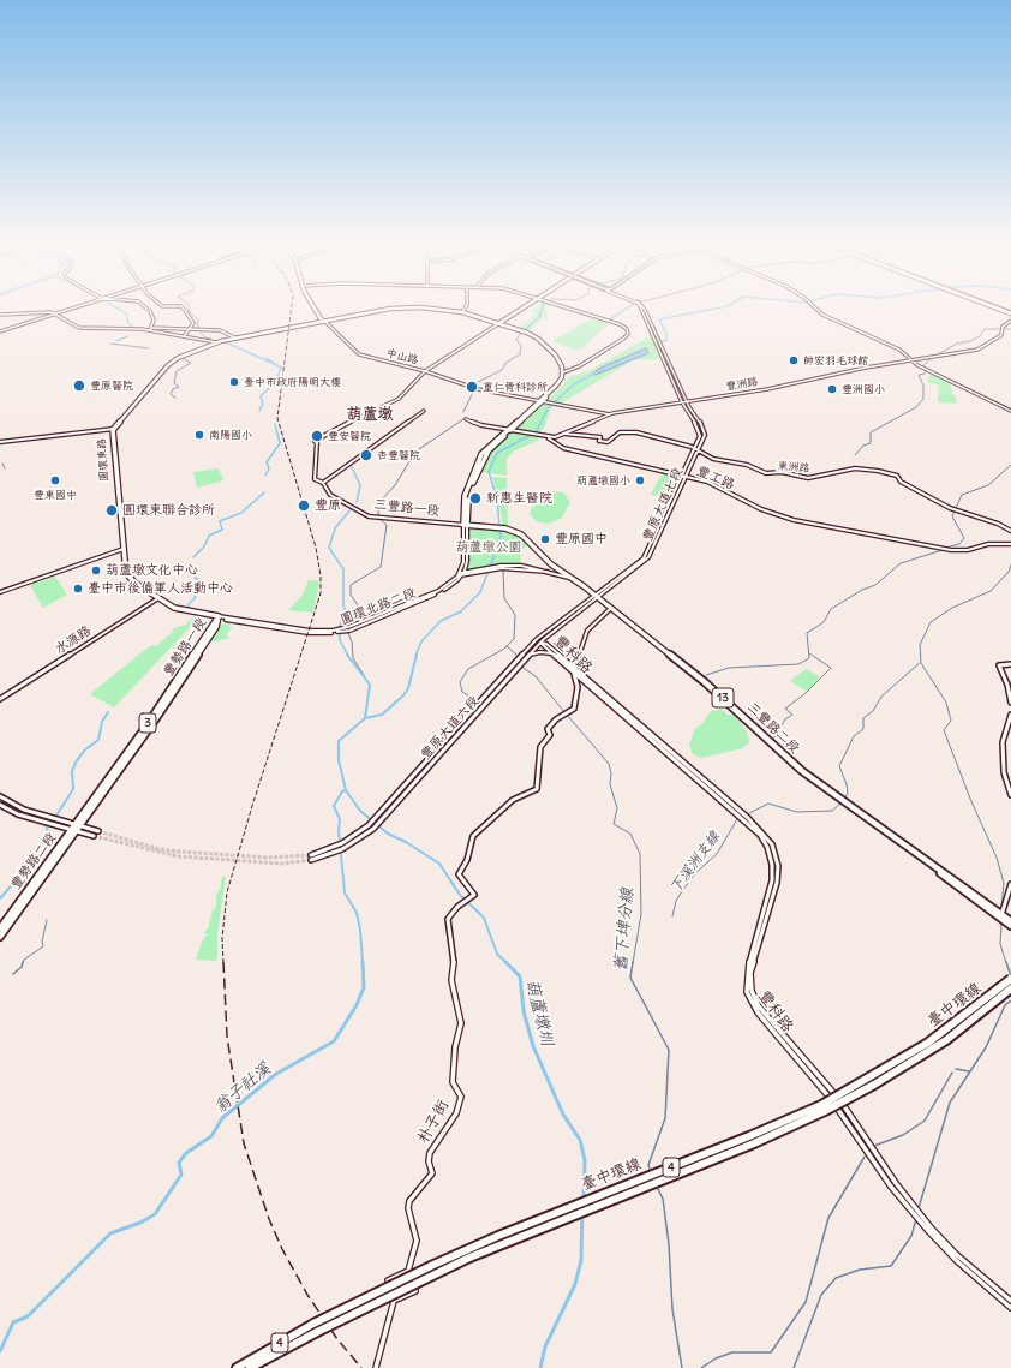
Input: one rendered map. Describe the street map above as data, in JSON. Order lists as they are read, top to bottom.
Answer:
{
  "streets": {
    "highway": ["臺中環線", "4"],
    "main road": [
      "中山路",
      "圓環東路",
      "三豐路一段",
      "豐勢路一段",
      "13",
      "3",
      "三豐路二段",
      "豐勢路二段"
    ],
    "street": [
      "豐洲路",
      "東洲路",
      "豐工路",
      "豐原大道七段",
      "圓環北路二段",
      "水源路",
      "豐科路",
      "豐原大道六段",
      "朴子街"
    ]
  },
  "crossings": [
    ["中山路", "豐洲路"],
    ["中山路", "圓環東路"],
    ["豐洲路", "豐工路"],
    ["豐洲路", "豐原大道七段"],
    ["圓環東路", "圓環北路二段"],
    ["圓環東路", "水源路"],
    ["圓環東路", "豐勢路一段"],
    ["東洲路", "豐原大道七段"],
    ["豐工路", "豐原大道七段"],
    ["豐原大道七段", "13"],
    ["豐原大道七段", "豐原大道六段"],
    ["豐原大道七段", "三豐路二段"],
    ["三豐路一段", "13"],
    ["圓環北路二段", "豐勢路一段"],
    ["豐勢路一段", "豐勢路二段"],
    ["豐科路", "豐原大道六段"],
    ["豐科路", "朴子街"],
    ["13", "豐原大道六段"],
    ["13", "三豐路二段"],
    ["豐原大道六段", "三豐路二段"]
  ],
  "districts": ["葫蘆墩"],
  "water": [
    "下溪洲支線",
    "舊下埤分線",
    "葫蘆墩圳",
    "翁子社溪"
  ],
  "parks": ["葫蘆墩公園"],
  "places": [
    "帥宏羽毛球館",
    "臺中市政府陽明大樓",
    "豐原醫院",
    "重仁骨科診所",
    "豐洲國小",
    "南陽國小",
    "豐安醫院",
    "杏豐醫院",
    "豐東國中",
    "葫蘆墩國小",
    "新惠生醫院",
    "豐原",
    "圓環東聯合診所",
    "豐原國中",
    "葫蘆墩文化中心",
    "臺中市後備軍人活動中心"
  ]
}
